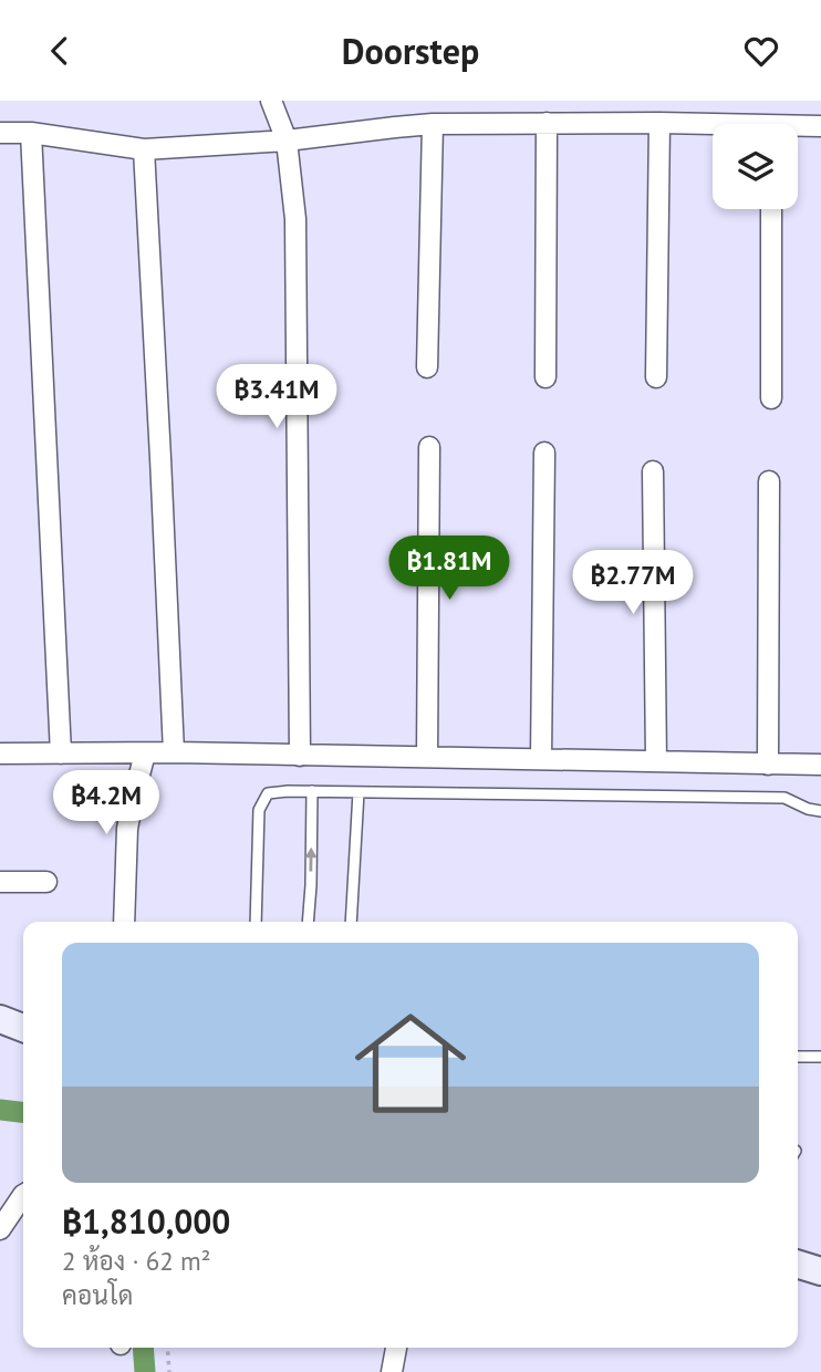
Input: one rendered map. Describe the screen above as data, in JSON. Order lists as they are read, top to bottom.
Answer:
{
  "page": {
    "header": "Doorstep",
    "price": [
      "฿3.41M",
      "฿1.81M",
      "฿2.77M",
      "฿4.2M"
    ],
    "list": [
      {
        "name": "฿1,810,000",
        "note": "2 ห้อง · 62 m² · คอนโด"
      }
    ]
  }
}
